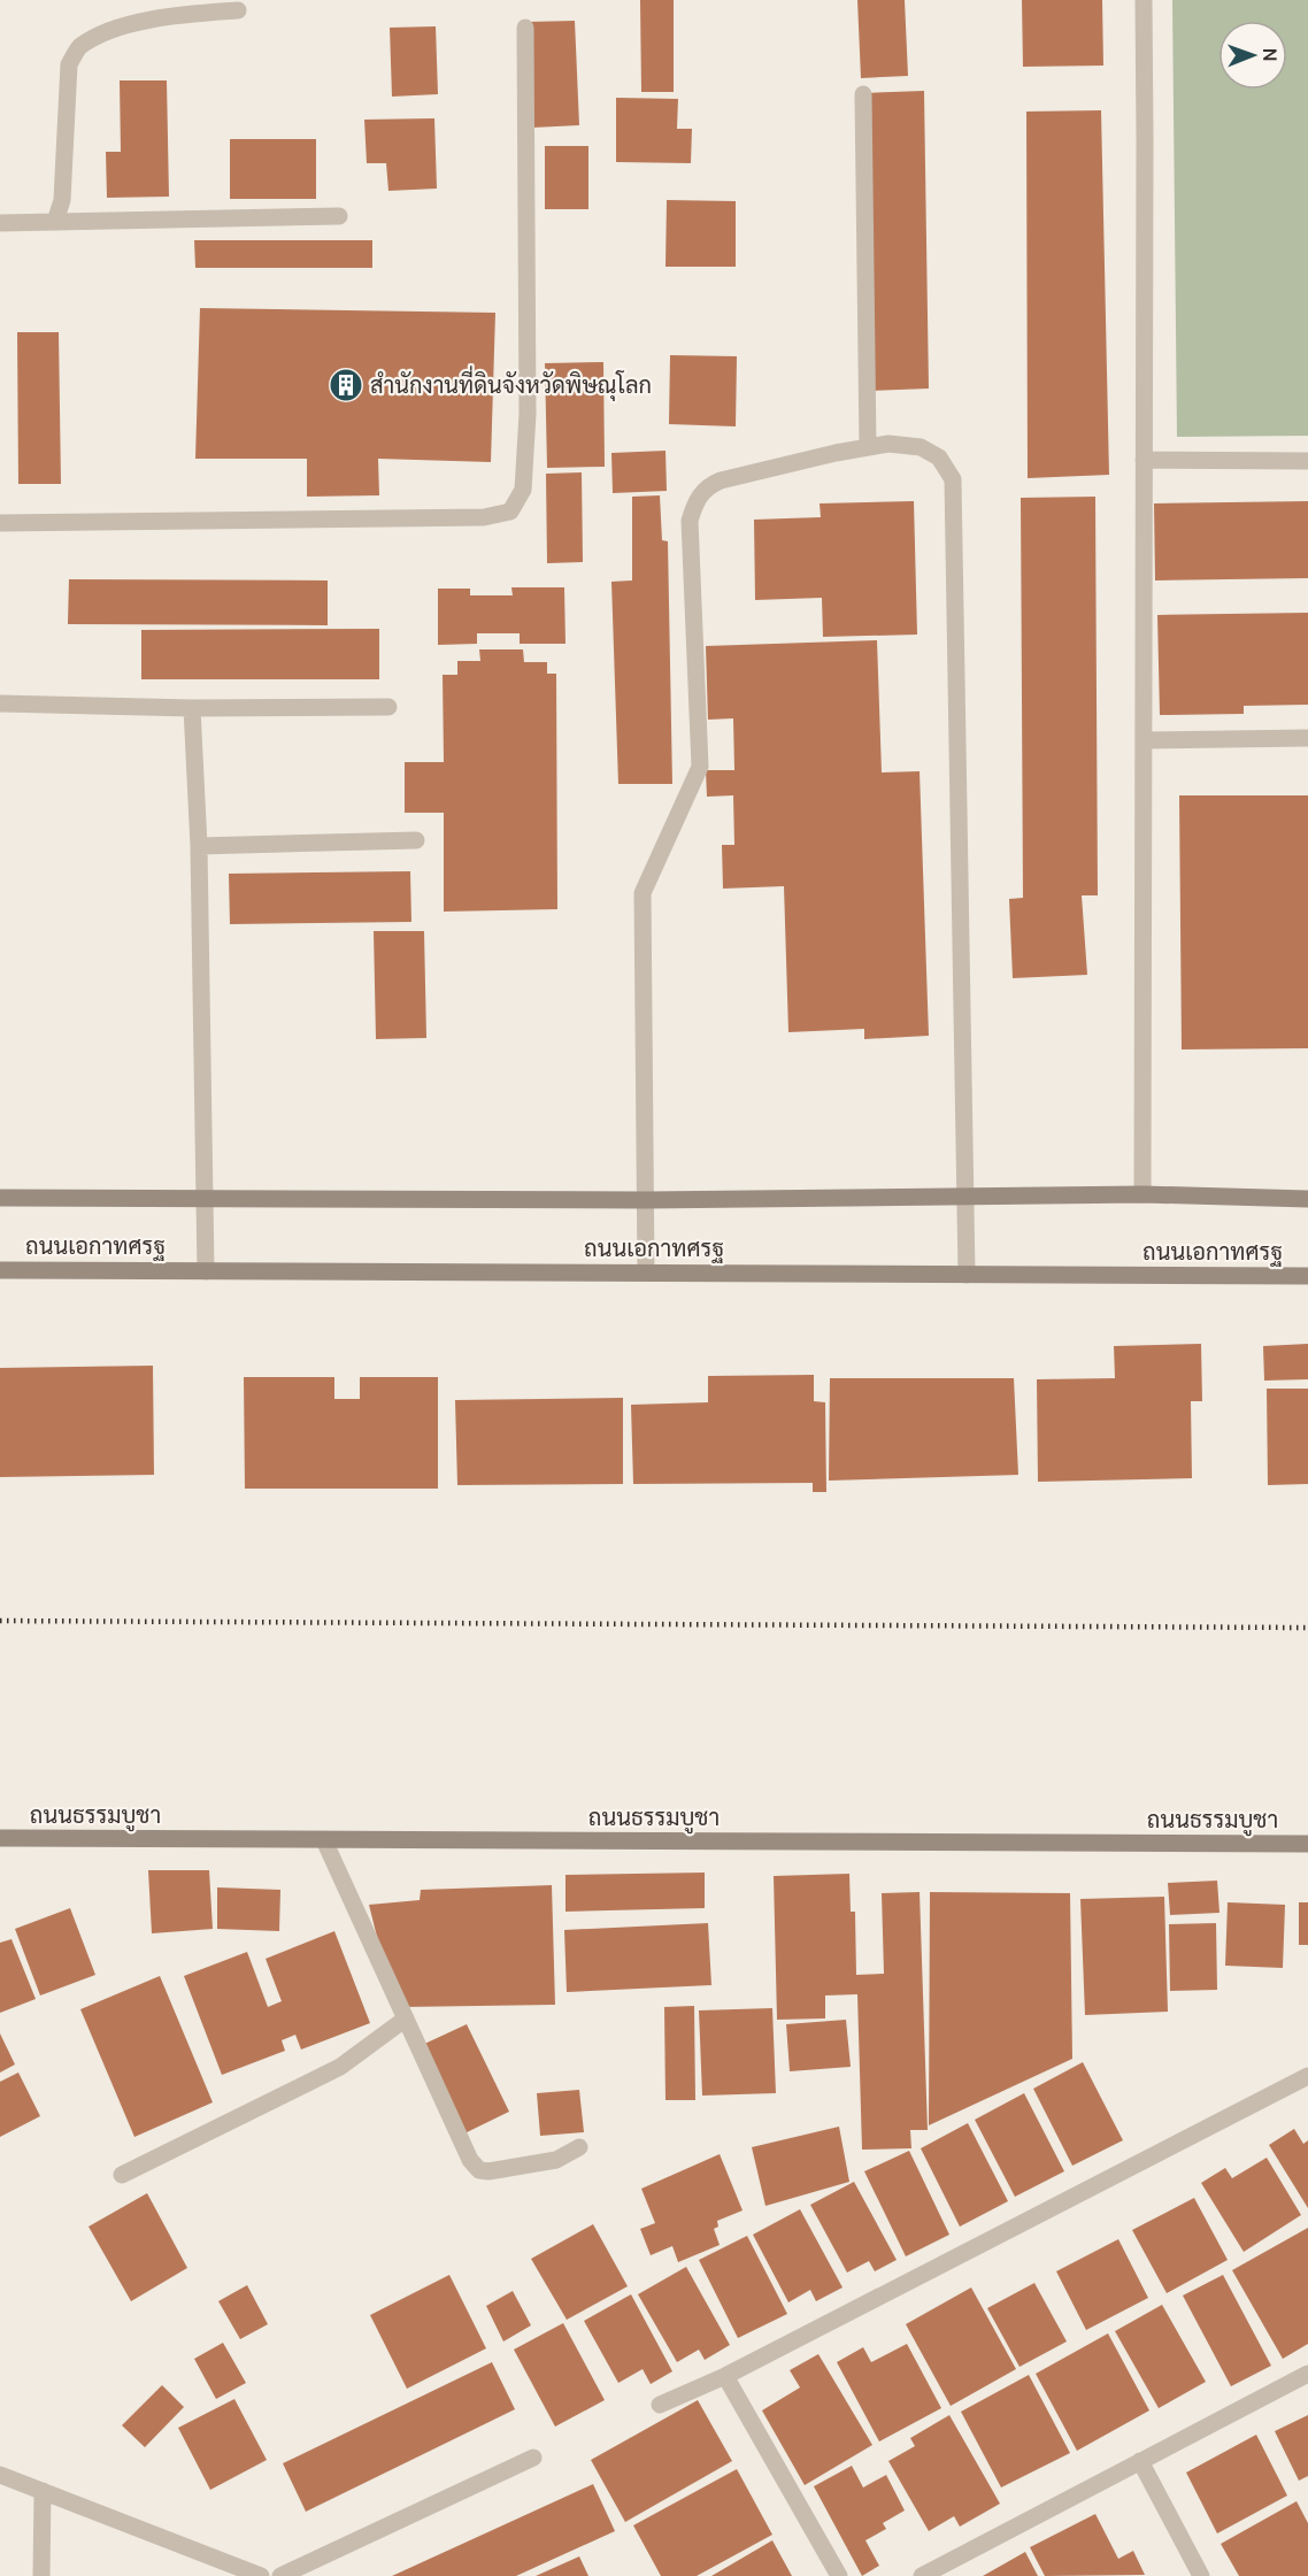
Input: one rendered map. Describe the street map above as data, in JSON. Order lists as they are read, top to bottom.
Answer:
{
  "streets": {
    "main road": ["ถนนเอกาทศรฐ", "ถนนธรรมบูชา"]
  },
  "places": {
    "building": ["สำนักงานที่ดินจังหวัดพิษณุโลก"]
  },
  "north": "right"
}
